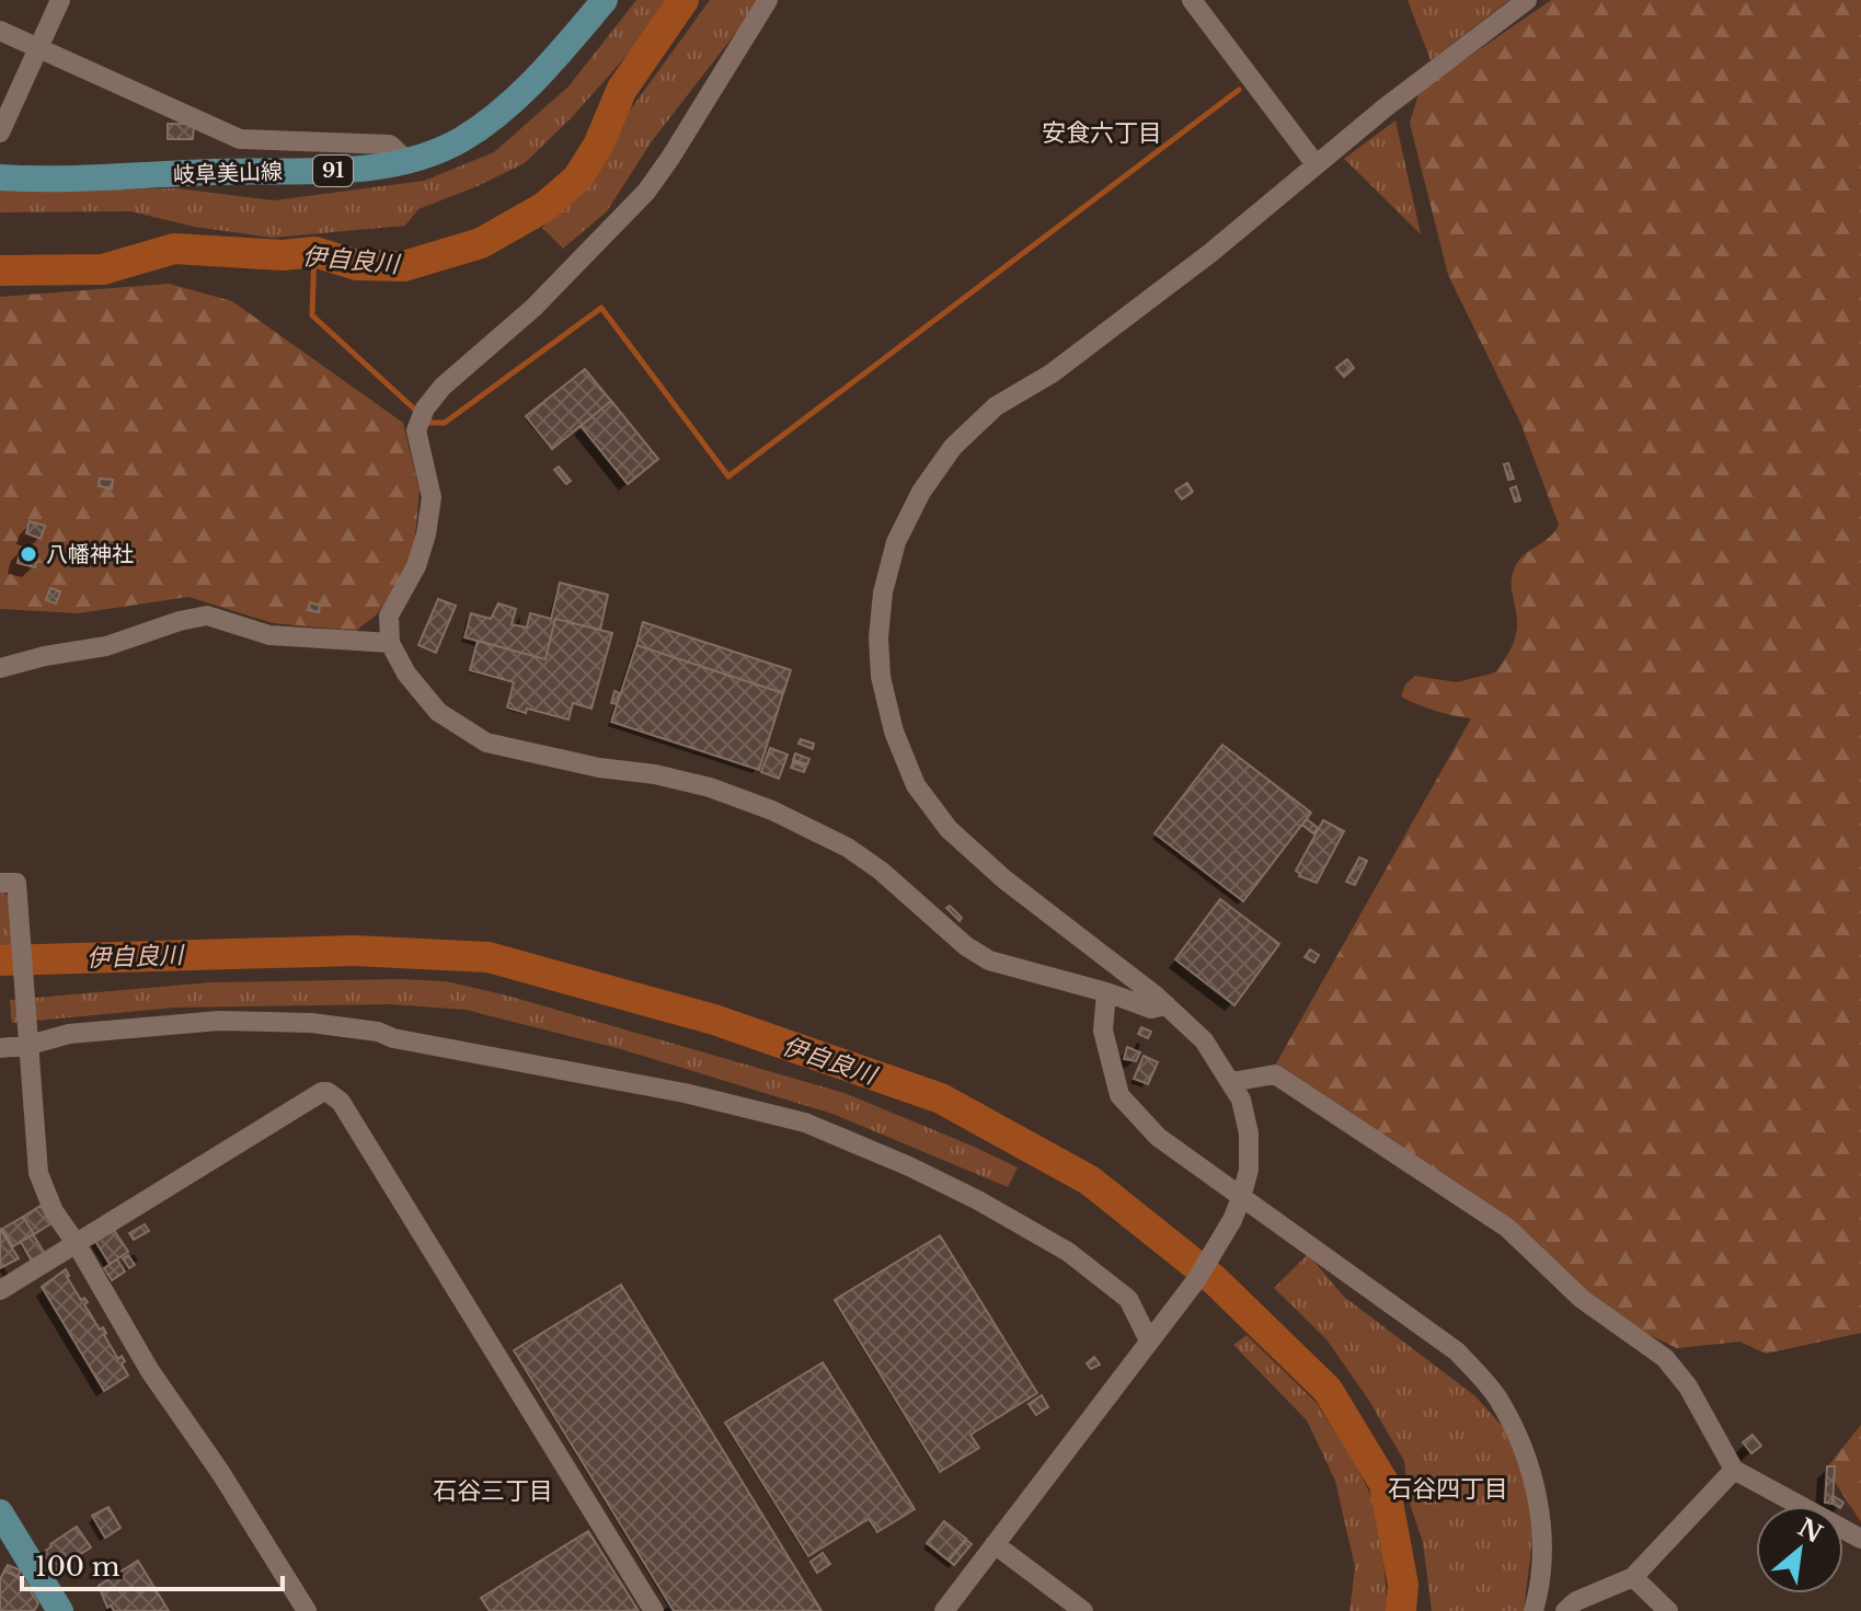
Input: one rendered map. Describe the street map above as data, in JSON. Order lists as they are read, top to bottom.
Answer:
{
  "streets": {
    "main road": ["91", "岐阜美山線"]
  },
  "districts": ["安食六丁目", "石谷四丁目", "石谷三丁目"],
  "water": ["伊自良川"],
  "places": ["八幡神社"],
  "scale_bar": "100 m",
  "north": "top right"
}
